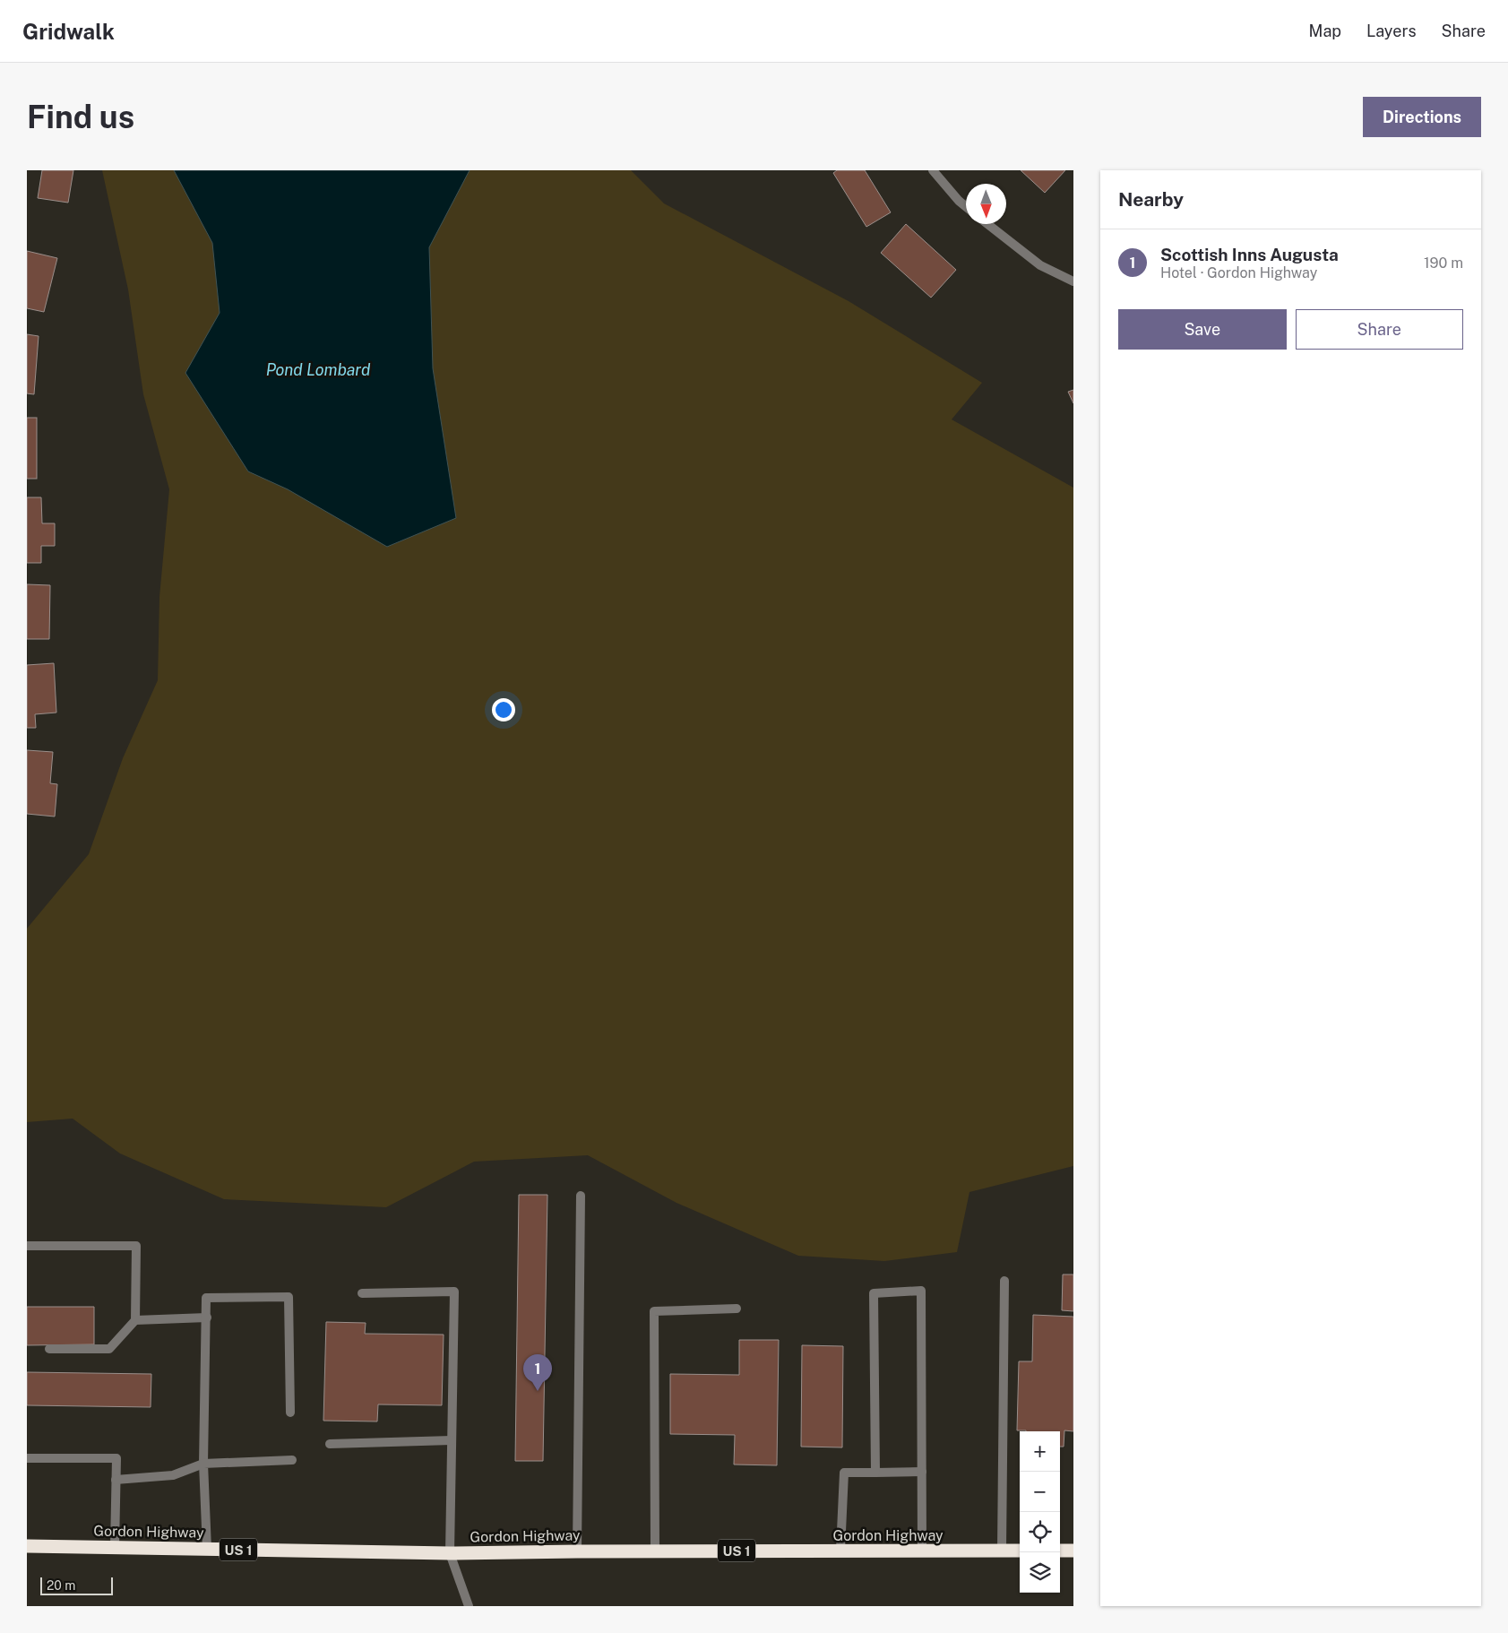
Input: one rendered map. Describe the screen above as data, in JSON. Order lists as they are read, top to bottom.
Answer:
{
  "streets": {
    "highway": ["Gordon Highway", "US 1"]
  },
  "water": ["Pond Lombard"],
  "scale_bar": "20 m",
  "north": "bottom",
  "page": {
    "header": "Gridwalk",
    "nav": ["Map", "Layers", "Share"],
    "buttons": [
      "Directions",
      ["Save", "Share"]
    ],
    "title": "Find us",
    "heading": "Nearby",
    "list": [
      {
        "mark": "1",
        "name": "Scottish Inns Augusta",
        "note": "Hotel · Gordon Highway",
        "value": "190 m"
      }
    ],
    "pins": "1",
    "map_buttons": ["+", "−"],
    "scale": "20 m"
  }
}
